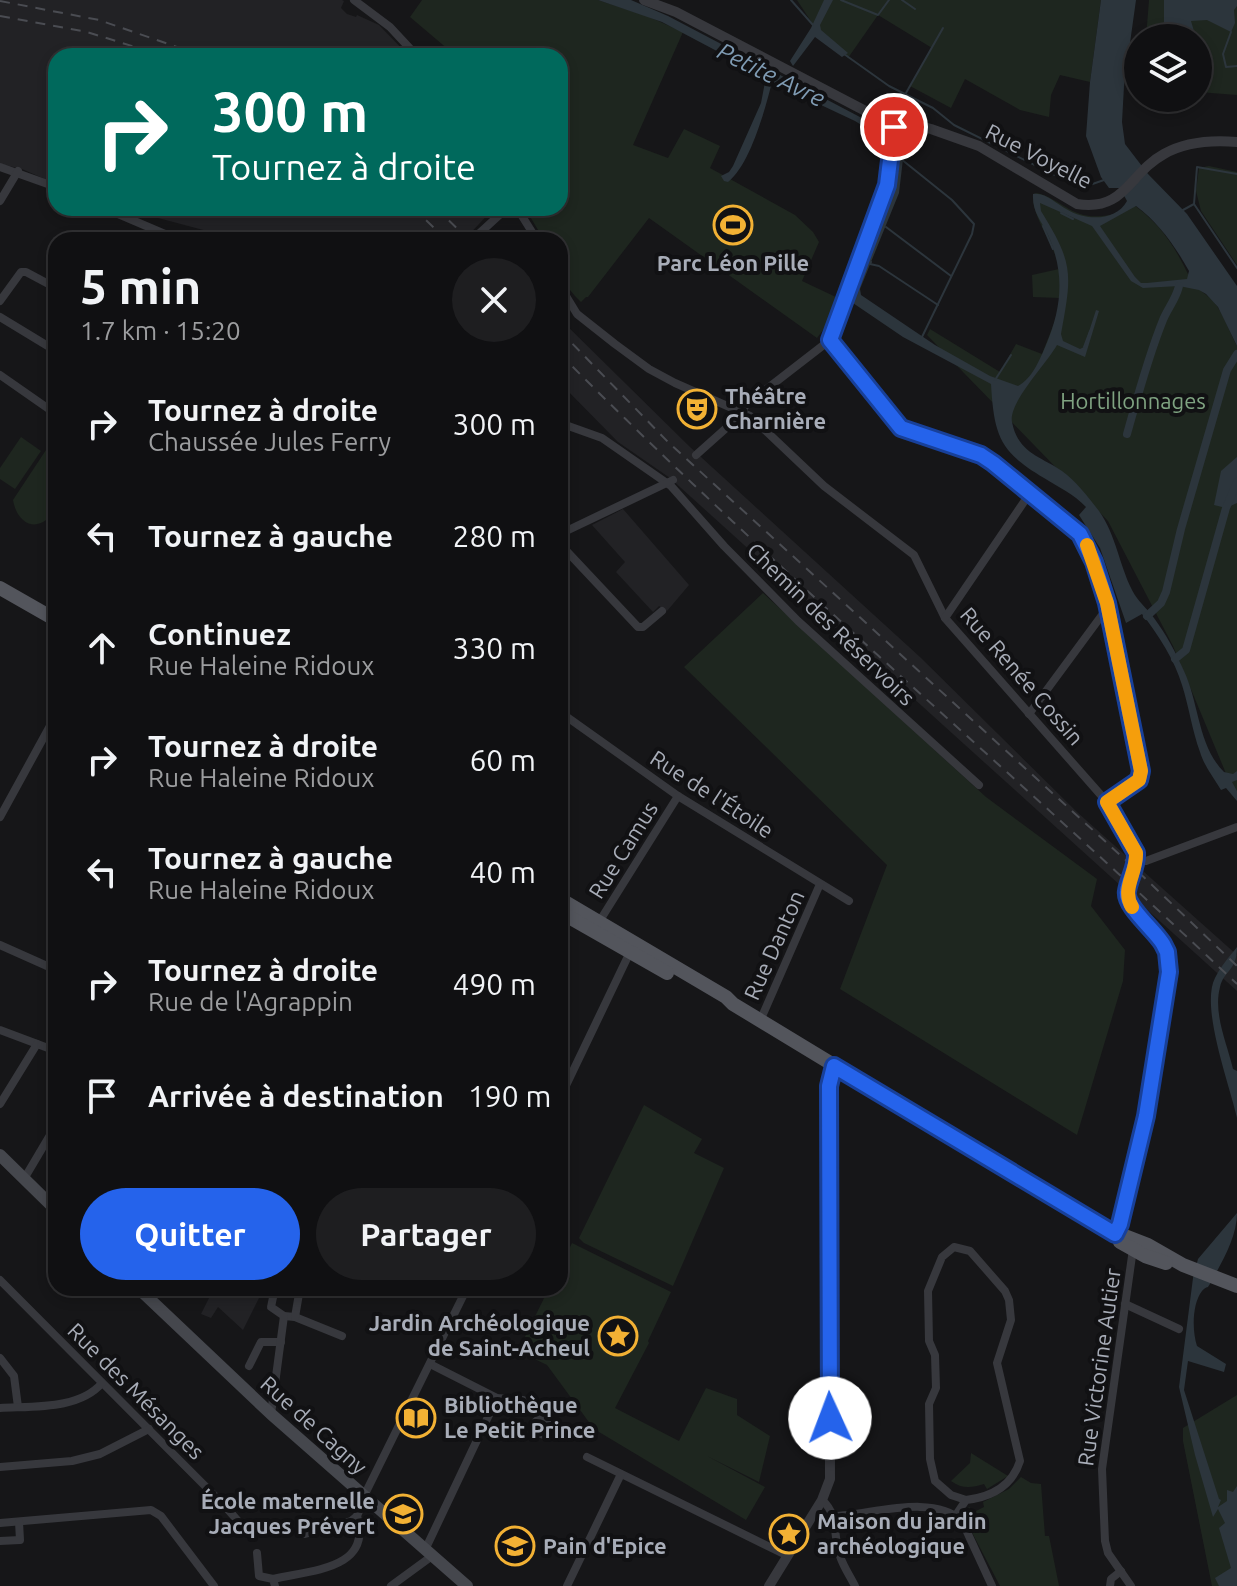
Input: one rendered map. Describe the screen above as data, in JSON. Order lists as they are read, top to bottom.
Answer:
{
  "streets": {
    "main road": ["Rue de Cagny"],
    "street": [
      "Rue Voyelle",
      "Chemin des Réservoirs",
      "Rue Renée Cossin",
      "Rue de l'Étoile",
      "Rue Camus",
      "Rue Danton",
      "Rue Victorine Autier",
      "Rue des Mésanges"
    ]
  },
  "crossings": [
    ["Rue de l'Étoile", "Rue Camus"],
    ["Rue de l'Étoile", "Rue Danton"]
  ],
  "water": ["Petite Avre"],
  "parks": ["Hortillonnages"],
  "places": {
    "sports": ["Parc Léon Pille"],
    "theatre": ["Théâtre Charnière"],
    "place": ["Jardin Archéologique de Saint-Acheul", "Maison du jardin archéologique"],
    "library": ["Bibliothèque Le Petit Prince"],
    "school or university": ["École maternelle Jacques Prévert", "Pain d'Epice"]
  },
  "page": {
    "turn": ["300 m", "Tournez à droite"],
    "heading": ["5 min", "1.7 km · 15:20"],
    "list": [
      {
        "name": "Tournez à droite",
        "note": "Chaussée Jules Ferry",
        "value": "300 m"
      },
      {
        "name": "Tournez à gauche",
        "value": "280 m"
      },
      {
        "name": "Continuez",
        "note": "Rue Haleine Ridoux",
        "value": "330 m"
      },
      {
        "name": "Tournez à droite",
        "note": "Rue Haleine Ridoux",
        "value": "60 m"
      },
      {
        "name": "Tournez à gauche",
        "note": "Rue Haleine Ridoux",
        "value": "40 m"
      },
      {
        "name": "Tournez à droite",
        "note": "Rue de l'Agrappin",
        "value": "490 m"
      },
      {
        "name": "Arrivée à destination",
        "value": "190 m"
      }
    ],
    "buttons": ["Quitter", "Partager"]
  }
}
